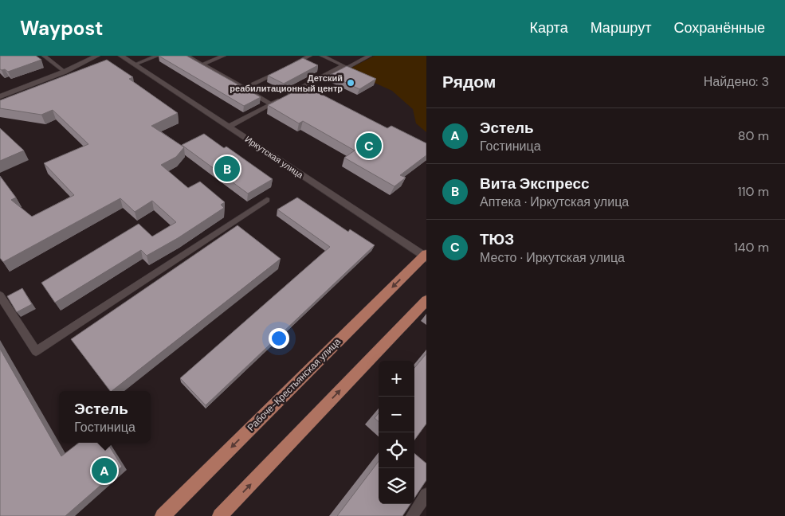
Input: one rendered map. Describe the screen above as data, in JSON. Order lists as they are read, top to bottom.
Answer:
{
  "streets": {
    "main road": ["Рабоче-Крестьянская улица"],
    "street": ["Иркутская улица"]
  },
  "crossings": [
    ["Иркутская улица", "Рабоче-Крестьянская улица"]
  ],
  "places": ["Детский реабилитационный центр"],
  "page": {
    "header": "Waypost",
    "nav": ["Карта", "Маршрут", "Сохранённые"],
    "heading": ["Рядом", "Найдено: 3"],
    "list": [
      {
        "mark": "A",
        "name": "Эстель",
        "note": "Гостиница",
        "value": "80 m"
      },
      {
        "mark": "B",
        "name": "Вита Экспресс",
        "note": "Аптека · Иркутская улица",
        "value": "110 m"
      },
      {
        "mark": "C",
        "name": "ТЮЗ",
        "note": "Место · Иркутская улица",
        "value": "140 m"
      }
    ],
    "pins": ["C", "B", "A"],
    "map_buttons": ["+", "−"],
    "popup": ["Эстель", "Гостиница"]
  }
}
